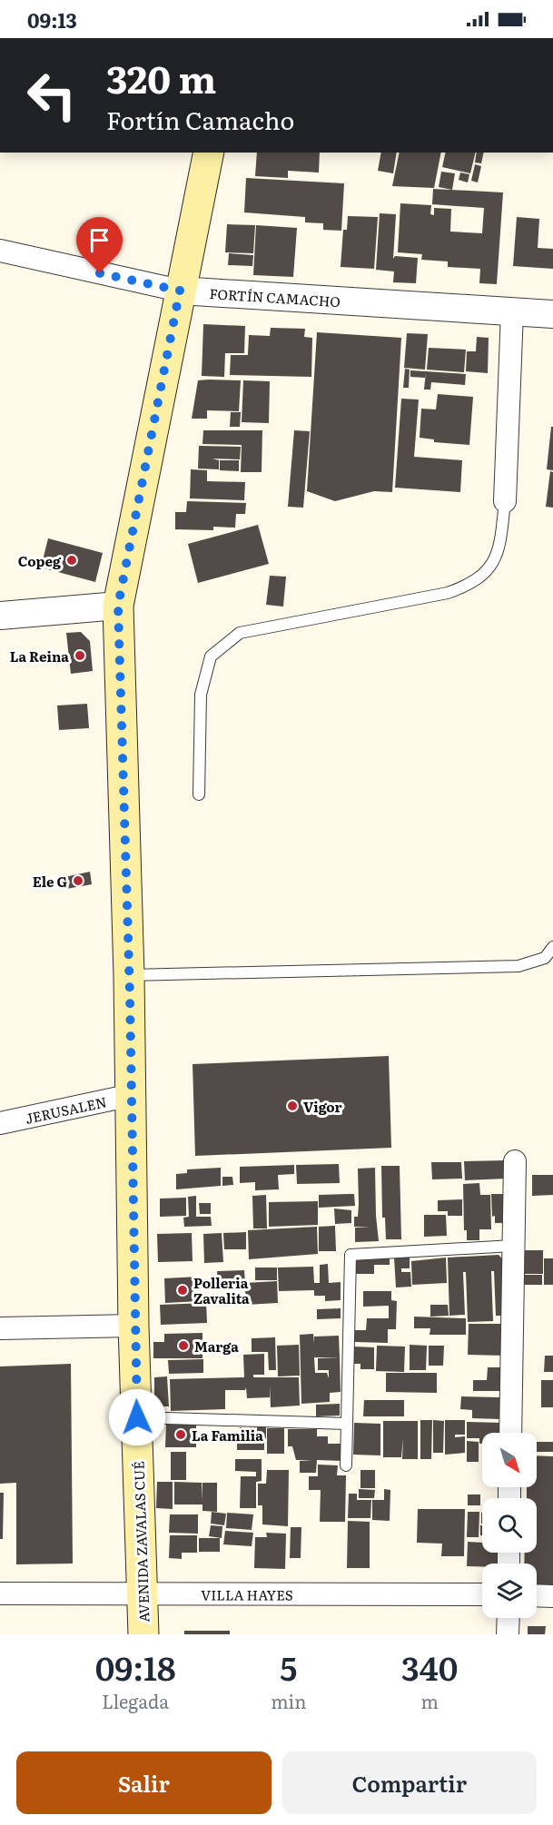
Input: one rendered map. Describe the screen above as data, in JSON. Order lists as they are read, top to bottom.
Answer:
{
  "streets": {
    "main road": ["AVENIDA ZAVALAS CUÉ"],
    "street": ["FORTÍN CAMACHO", "JERUSALEN", "VILLA HAYES"]
  },
  "crossings": [
    ["FORTÍN CAMACHO", "AVENIDA ZAVALAS CUÉ"],
    ["JERUSALEN", "AVENIDA ZAVALAS CUÉ"],
    ["AVENIDA ZAVALAS CUÉ", "VILLA HAYES"]
  ],
  "places": [
    "Copeg",
    "La Reina",
    "Ele G",
    "Vigor",
    "Polleria Zavalita",
    "Marga",
    "La Familia"
  ],
  "north": "bottom right",
  "page": {
    "status": "09:13",
    "turn": ["320 m", "Fortín Camacho"],
    "eta": [
      "09:18",
      "Llegada",
      "5",
      "min",
      "340",
      "m"
    ],
    "buttons": ["Salir", "Compartir"]
  }
}
